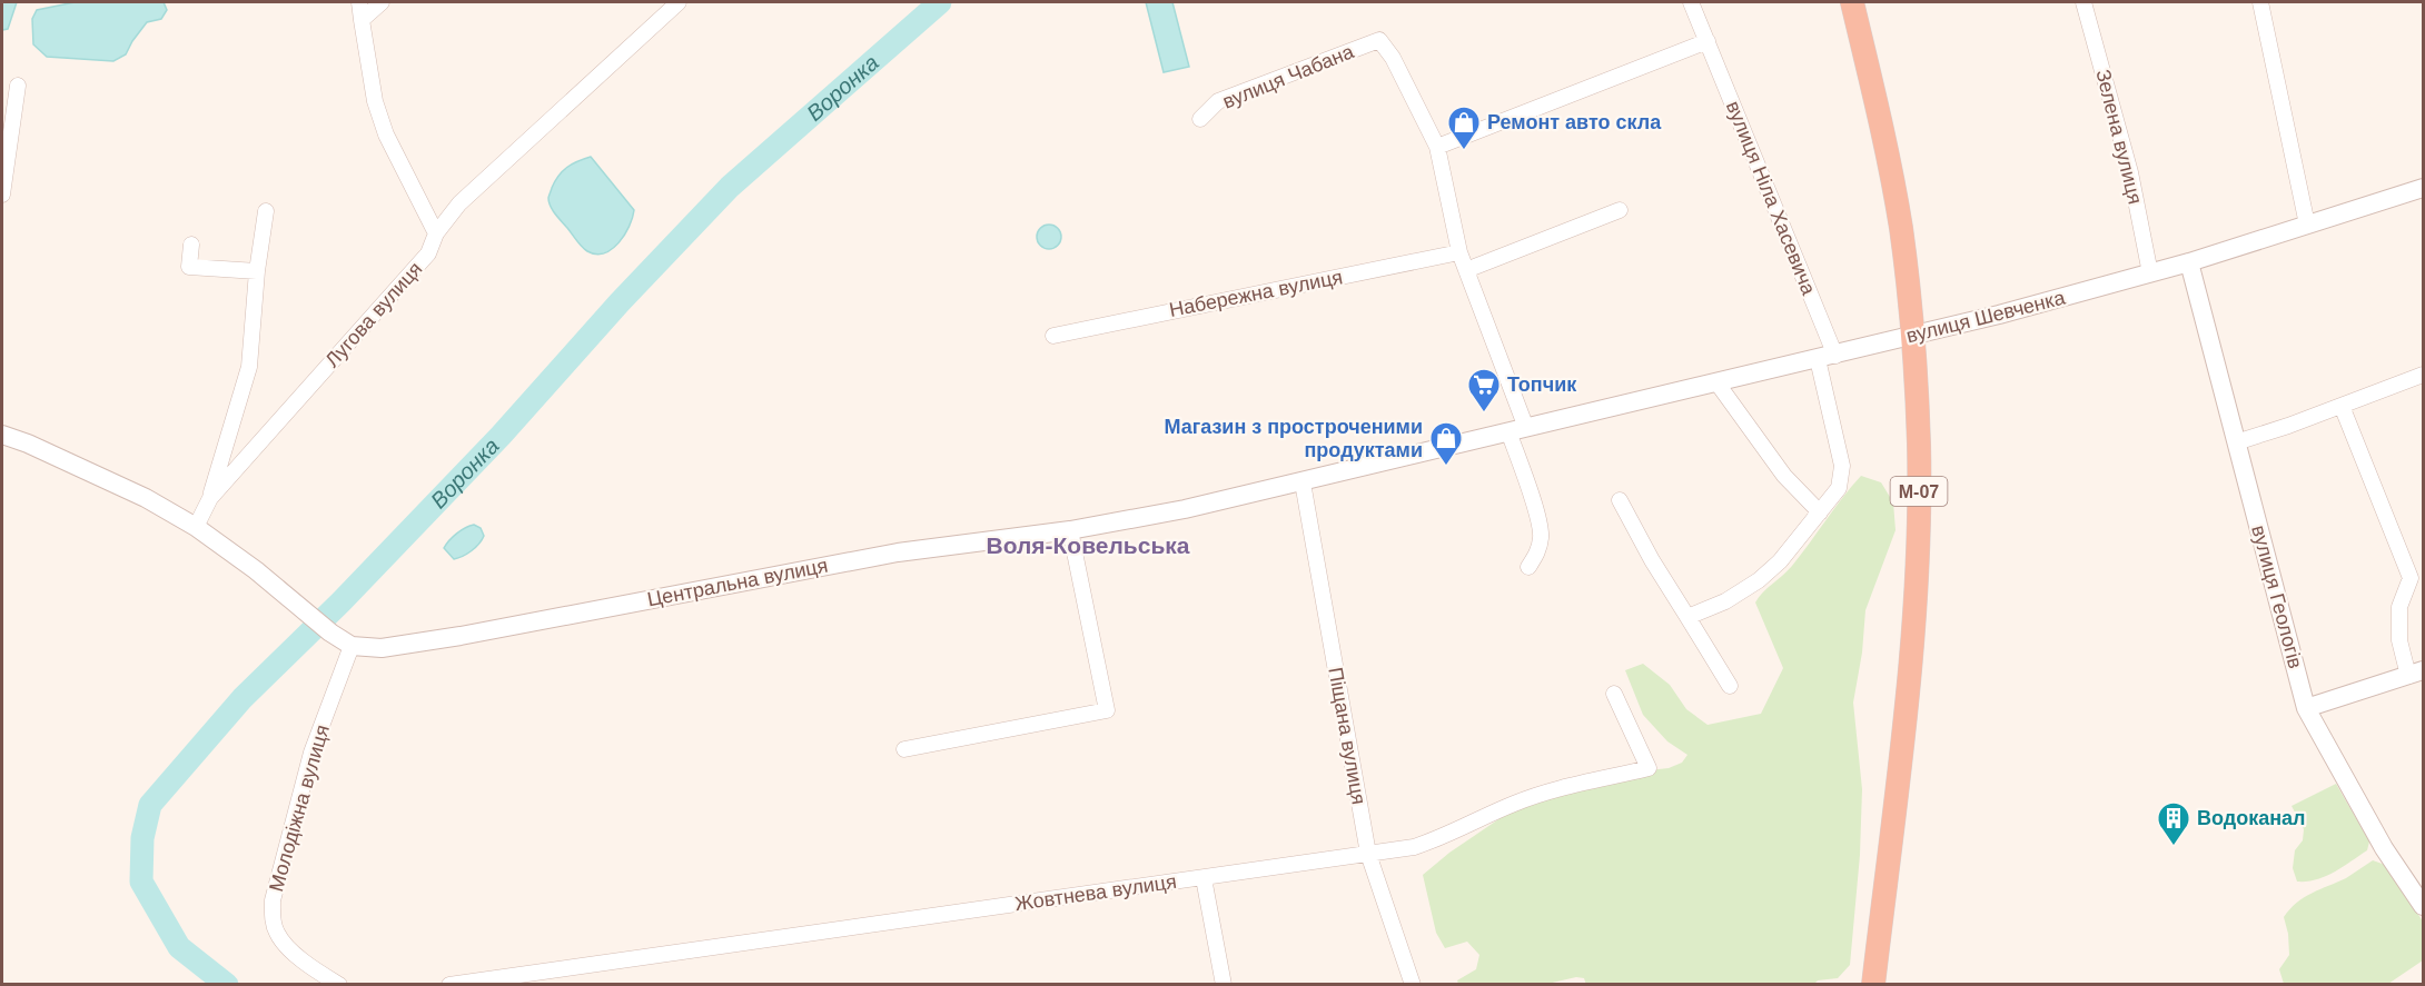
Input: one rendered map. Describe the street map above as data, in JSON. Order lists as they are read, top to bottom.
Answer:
{
  "streets": {
    "highway": ["М-07"],
    "street": [
      "вулиця Чабана",
      "Зелена вулиця",
      "вулиця Ніла Хасевича",
      "Набережна вулиця",
      "Лугова вулиця",
      "вулиця Шевченка",
      "Центральна вулиця",
      "вулиця Геологів",
      "Піщана вулиця",
      "Молодіжна вулиця",
      "Жовтнева вулиця"
    ]
  },
  "crossings": [
    ["Зелена вулиця", "вулиця Шевченка"],
    ["вулиця Ніла Хасевича", "вулиця Шевченка"],
    ["вулиця Шевченка", "М-07"],
    ["вулиця Шевченка", "Центральна вулиця"],
    ["вулиця Шевченка", "вулиця Геологів"],
    ["Центральна вулиця", "Піщана вулиця"],
    ["Центральна вулиця", "Молодіжна вулиця"],
    ["Піщана вулиця", "Жовтнева вулиця"]
  ],
  "districts": ["Воля-Ковельська"],
  "water": ["Воронка"],
  "places": {
    "shop": ["Ремонт авто скла", "Магазин з простроченими продуктами"],
    "supermarket": ["Топчик"],
    "building": ["Водоканал"]
  }
}
